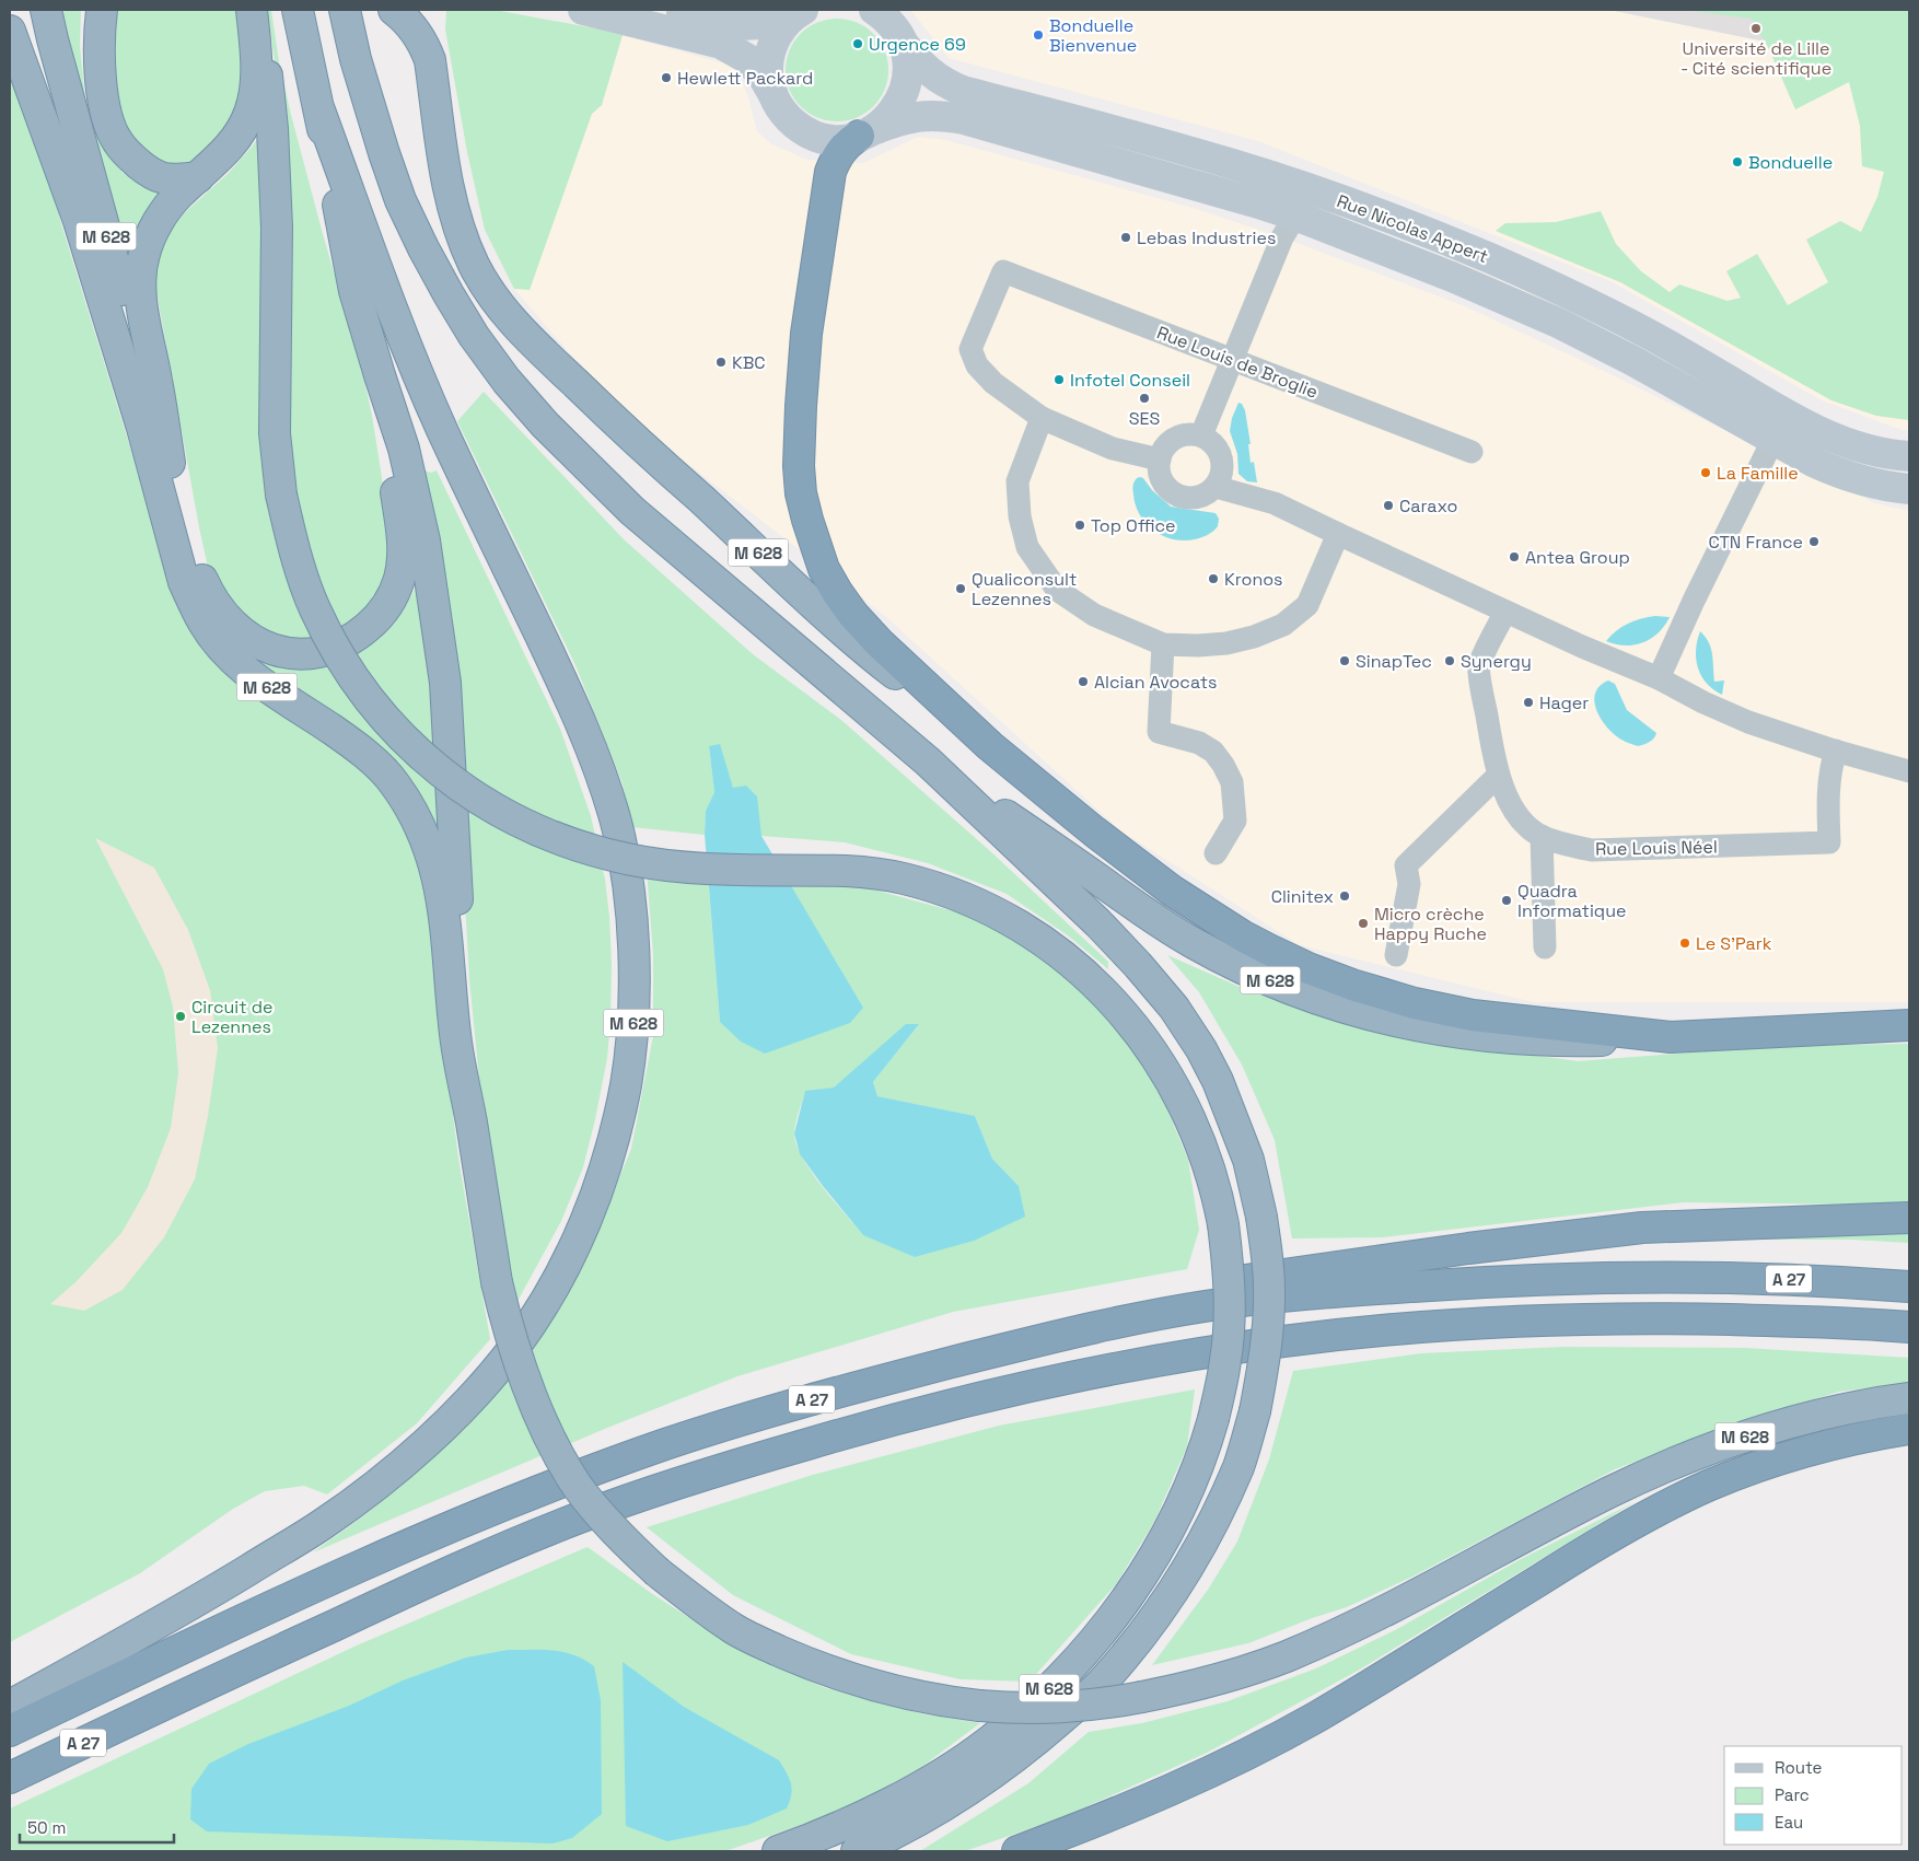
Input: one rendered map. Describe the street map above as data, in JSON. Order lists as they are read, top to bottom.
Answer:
{
  "streets": {
    "highway": ["M 628", "A 27"],
    "main road": ["Rue Nicolas Appert"],
    "street": ["Rue Louis de Broglie", "Rue Louis Néel"]
  },
  "places": [
    "Université de Lille ‐ Cité scientifique",
    "Bonduelle Bienvenue",
    "Urgence 69",
    "Hewlett Packard",
    "Bonduelle",
    "Lebas Industries",
    "KBC",
    "Infotel Conseil",
    "SES",
    "La Famille",
    "Caraxo",
    "Top Office",
    "CTN France",
    "Antea Group",
    "Kronos",
    "Qualiconsult Lezennes",
    "SinapTec",
    "Synergy",
    "Alcian Avocats",
    "Hager",
    "Clinitex",
    "Quadra Informatique",
    "Micro crèche Happy Ruche",
    "Le S'Park",
    "Circuit de Lezennes"
  ],
  "legend": ["Route", "Parc", "Eau"],
  "scale_bar": "50 m"
}
